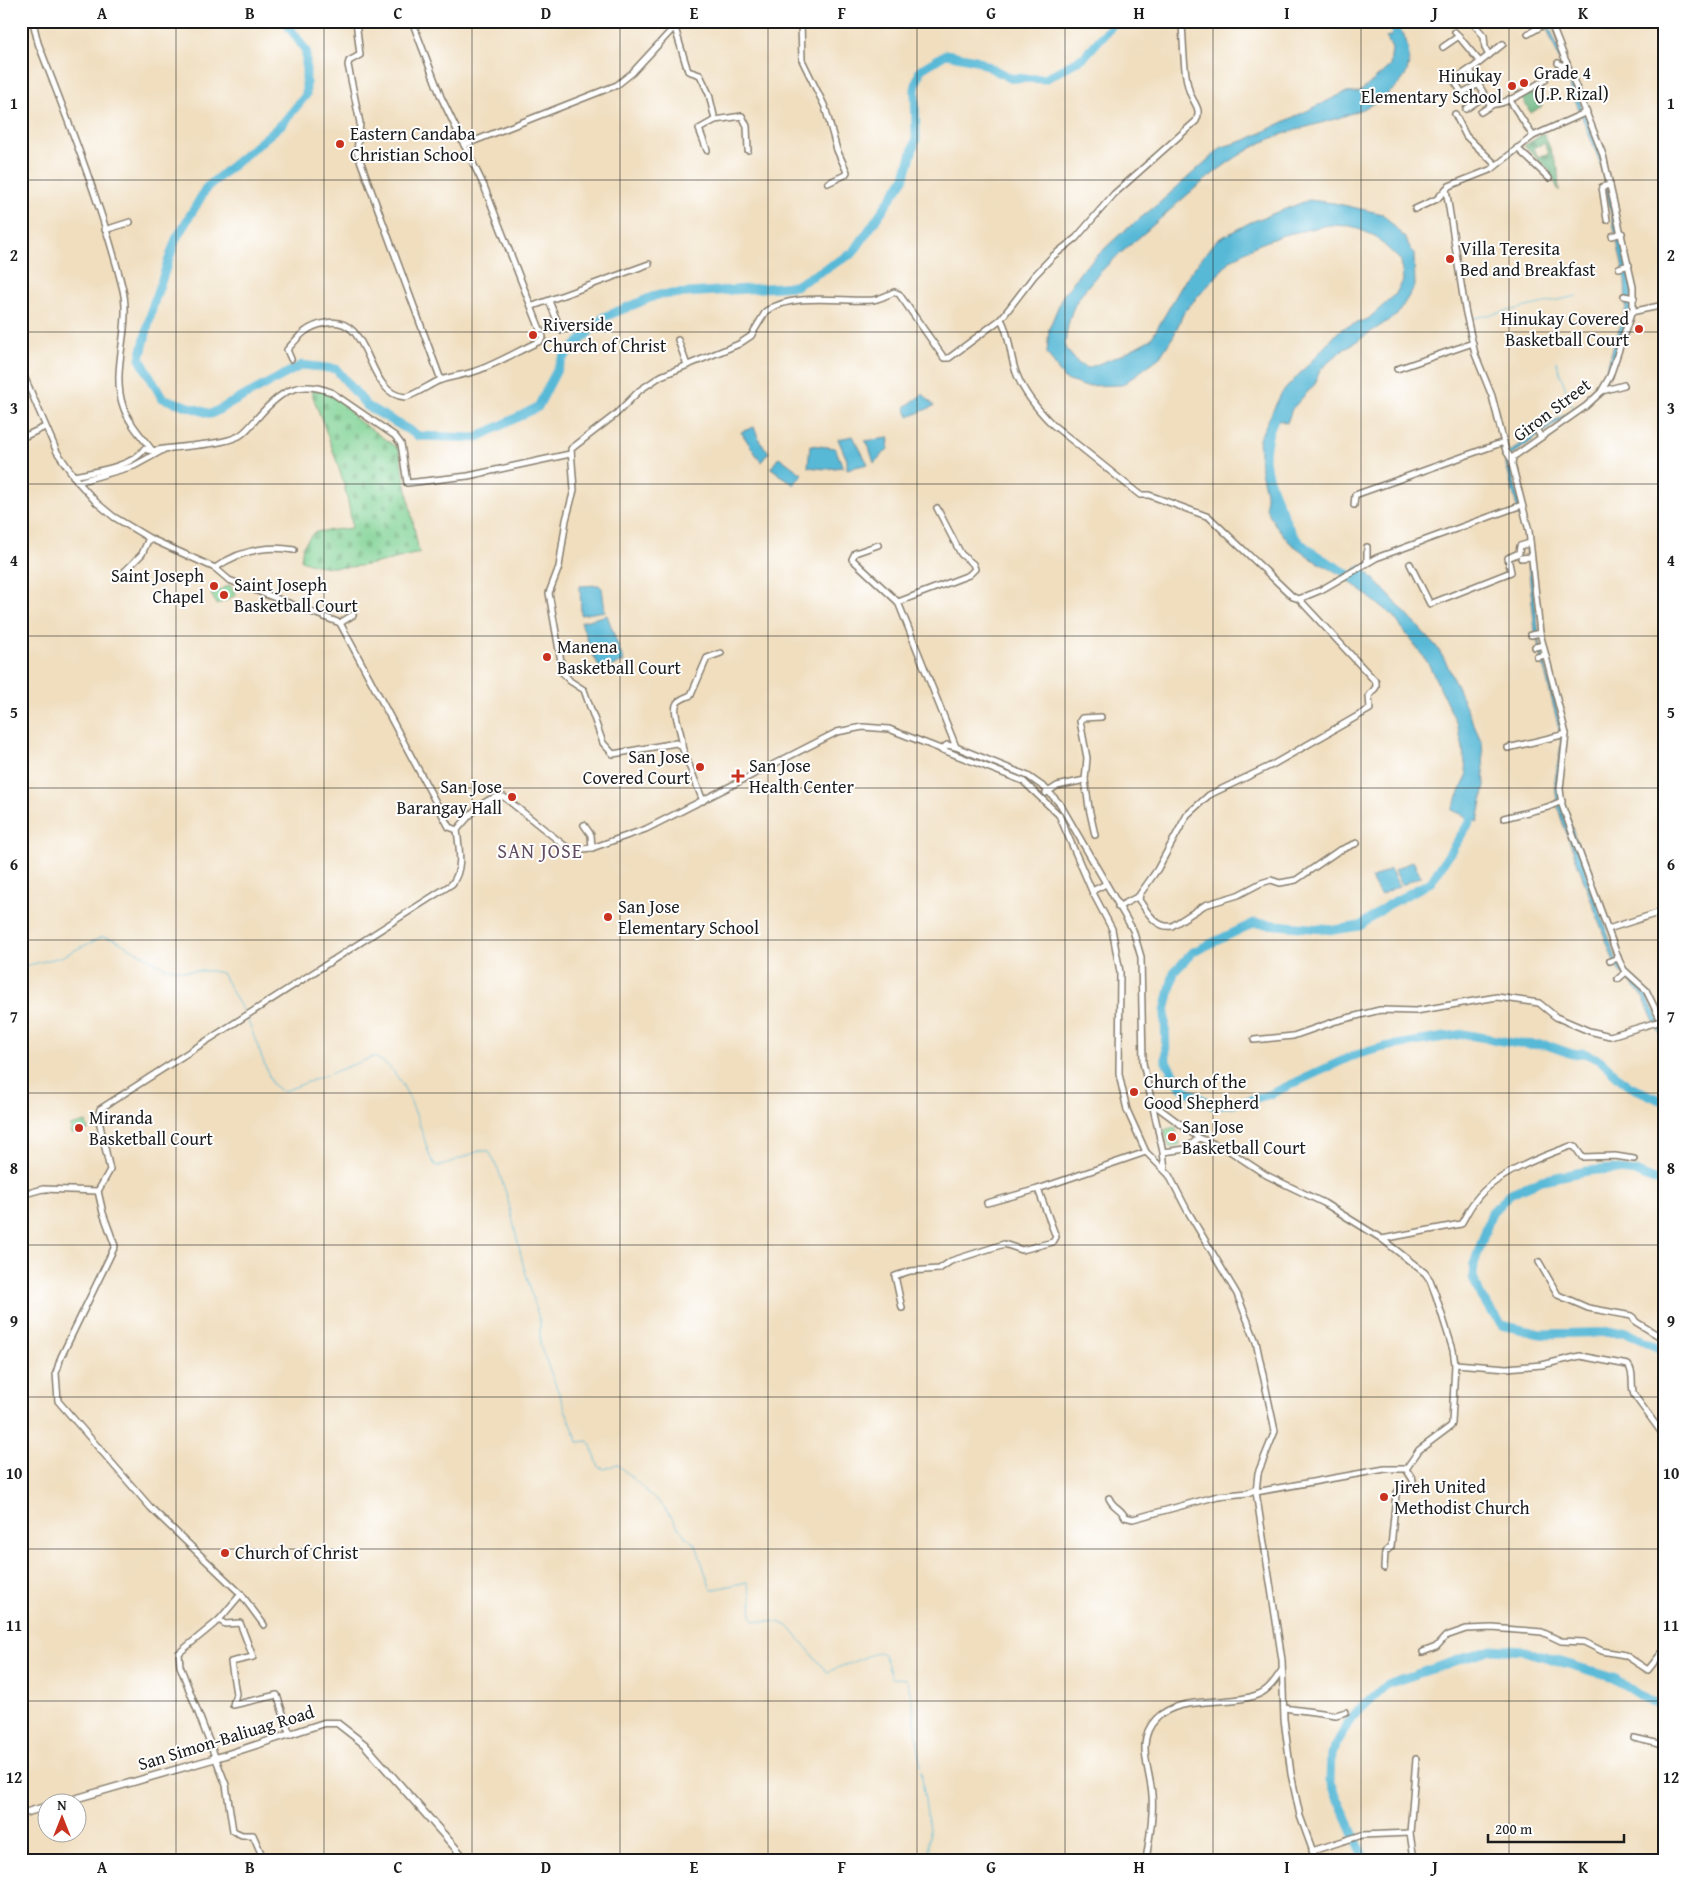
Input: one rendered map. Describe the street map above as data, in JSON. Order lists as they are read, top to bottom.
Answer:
{
  "streets": {
    "main road": ["San Simon-Baliuag Road"],
    "street": ["Giron Street"]
  },
  "districts": ["SAN JOSE"],
  "places": {
    "other": [
      "Grade 4 (J.P. Rizal)",
      "Hinukay Elementary School",
      "Eastern Candaba Christian School",
      "Villa Teresita Bed and Breakfast",
      "Hinukay Covered Basketball Court",
      "Riverside Church of Christ",
      "Saint Joseph Chapel",
      "Saint Joseph Basketball Court",
      "Manena Basketball Court",
      "San Jose Covered Court",
      "San Jose Barangay Hall",
      "San Jose Elementary School",
      "Church of the Good Shepherd",
      "Miranda Basketball Court",
      "San Jose Basketball Court",
      "Jireh United Methodist Church",
      "Church of Christ"
    ],
    "health": ["San Jose Health Center"]
  },
  "scale_bar": "200 m",
  "north": "top",
  "grid": {
    "columns": [
      "A",
      "B",
      "C",
      "D",
      "E",
      "F",
      "G",
      "H",
      "I",
      "J",
      "K"
    ],
    "rows": [
      "1",
      "2",
      "3",
      "4",
      "5",
      "6",
      "7",
      "8",
      "9",
      "10",
      "11",
      "12"
    ]
  }
}
